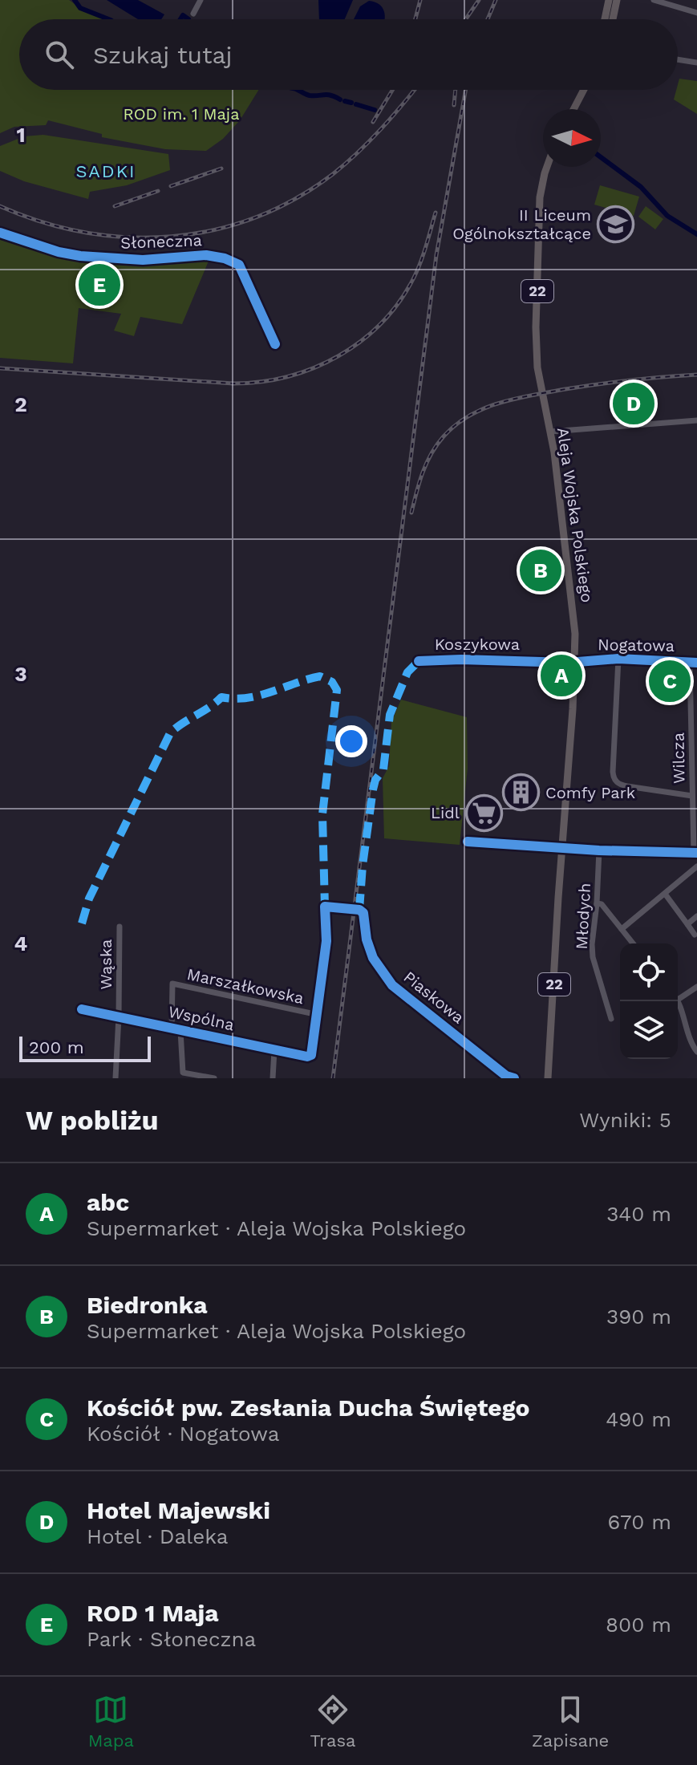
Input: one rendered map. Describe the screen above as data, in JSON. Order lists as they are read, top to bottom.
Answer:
{
  "streets": {
    "main road": ["22", "Aleja Wojska Polskiego"],
    "street": [
      "Słoneczna",
      "Koszykowa",
      "Nogatowa",
      "Wilcza",
      "Młodych",
      "Wąska",
      "Marszałkowska",
      "Piaskowa",
      "Wspólna"
    ]
  },
  "crossings": [
    ["Aleja Wojska Polskiego", "Koszykowa"],
    ["Aleja Wojska Polskiego", "Nogatowa"],
    ["Koszykowa", "Nogatowa"],
    ["Nogatowa", "Wilcza"],
    ["Wąska", "Wspólna"],
    ["Marszałkowska", "Piaskowa"],
    ["Marszałkowska", "Wspólna"],
    ["Piaskowa", "Wspólna"]
  ],
  "districts": ["SADKI"],
  "parks": ["ROD im. 1 Maja"],
  "places": {
    "school or university": ["II Liceum Ogólnokształcące"],
    "building": ["Comfy Park"],
    "supermarket": ["Lidl"]
  },
  "scale_bar": "200 m",
  "north": "right",
  "page": {
    "search": "Szukaj tutaj",
    "pins": [
      "E",
      "D",
      "B",
      "A",
      "C"
    ],
    "scale": "200 m",
    "heading": ["W pobliżu", "Wyniki: 5"],
    "list": [
      {
        "mark": "A",
        "name": "abc",
        "note": "Supermarket · Aleja Wojska Polskiego",
        "value": "340 m"
      },
      {
        "mark": "B",
        "name": "Biedronka",
        "note": "Supermarket · Aleja Wojska Polskiego",
        "value": "390 m"
      },
      {
        "mark": "C",
        "name": "Kościół pw. Zesłania Ducha Świętego",
        "note": "Kościół · Nogatowa",
        "value": "490 m"
      },
      {
        "mark": "D",
        "name": "Hotel Majewski",
        "note": "Hotel · Daleka",
        "value": "670 m"
      },
      {
        "mark": "E",
        "name": "ROD 1 Maja",
        "note": "Park · Słoneczna",
        "value": "800 m"
      }
    ],
    "nav": ["Mapa", "Trasa", "Zapisane"]
  },
  "grid": {
    "rows": [
      "1",
      "2",
      "3",
      "4"
    ]
  }
}
